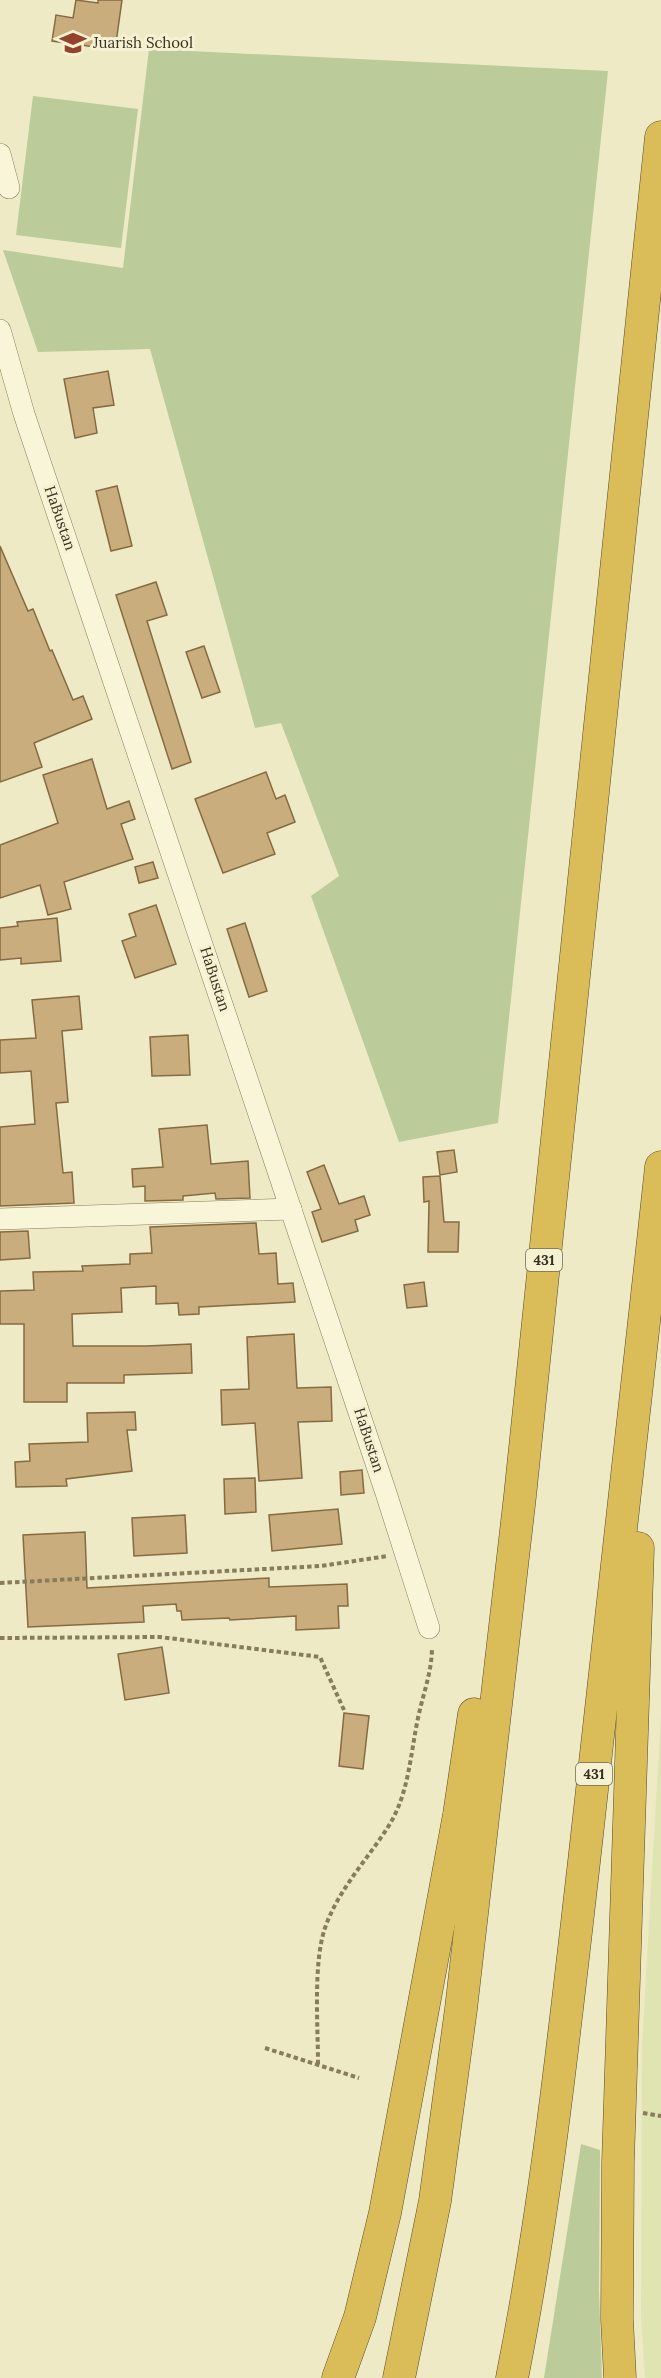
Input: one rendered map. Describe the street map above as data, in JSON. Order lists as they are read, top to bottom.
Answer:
{
  "streets": {
    "highway": ["431"],
    "street": ["HaBustan"]
  },
  "places": {
    "school or university": ["Juarish School"]
  }
}
